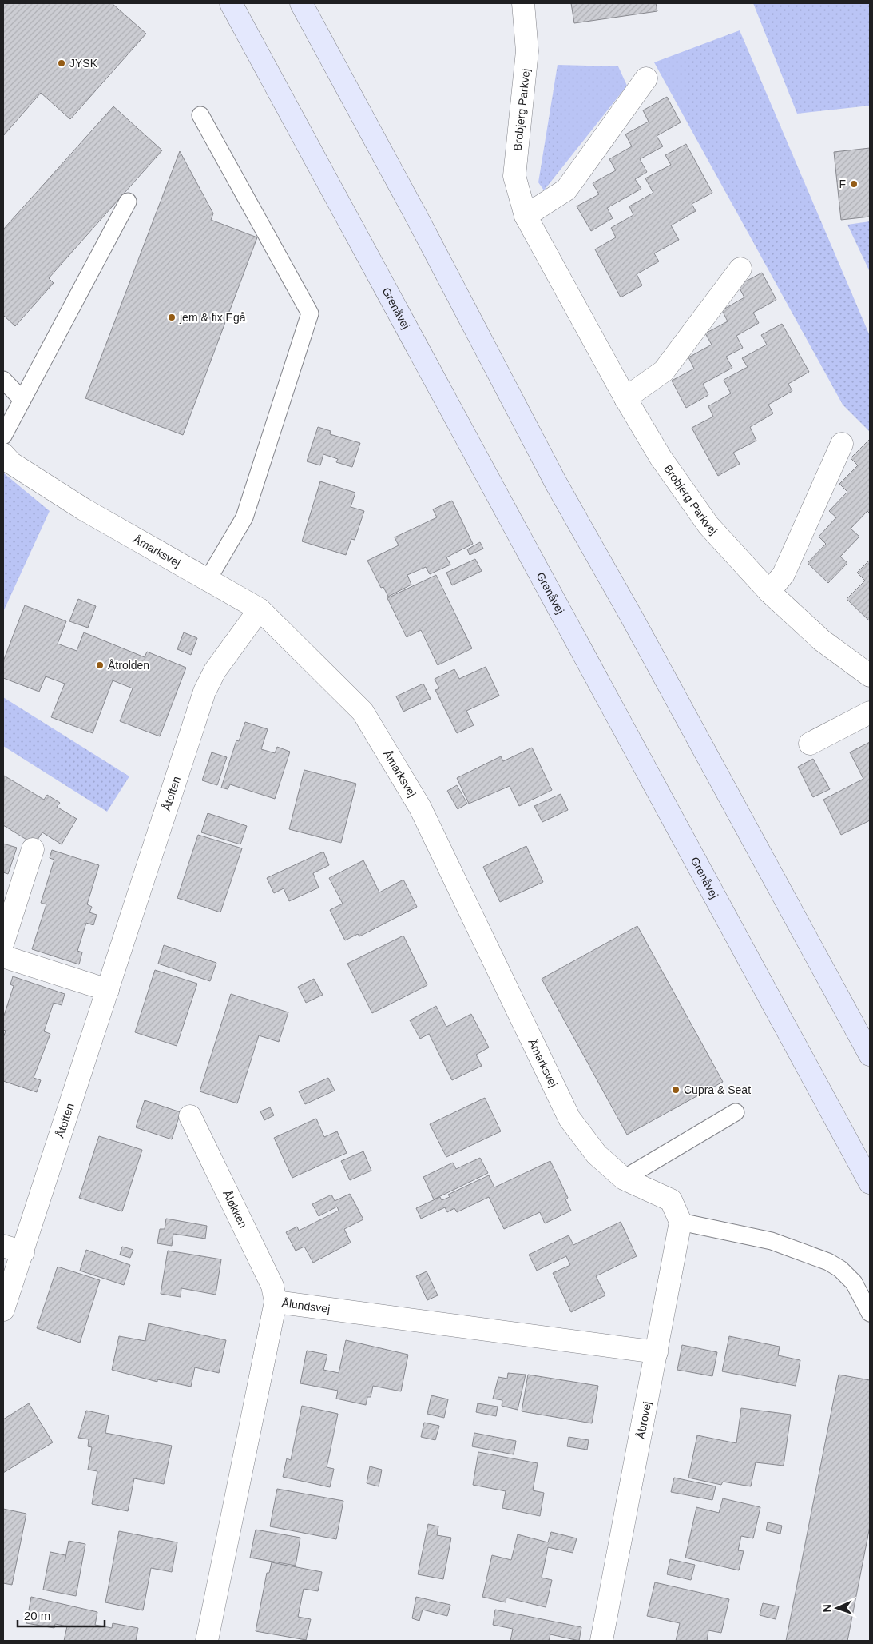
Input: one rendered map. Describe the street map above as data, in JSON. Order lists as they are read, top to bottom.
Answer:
{
  "streets": {
    "main road": ["Grenåvej"],
    "street": [
      "Brobjerg Parkvej",
      "Åmarksvej",
      "Åtoften",
      "Åløkken",
      "Ålundsvej",
      "Åbrovej"
    ]
  },
  "crossings": [
    ["Åmarksvej", "Åtoften"],
    ["Åmarksvej", "Åbrovej"],
    ["Åløkken", "Ålundsvej"],
    ["Ålundsvej", "Åbrovej"]
  ],
  "places": [
    "JYSK",
    "F",
    "jem & fix Egå",
    "Åtrolden",
    "Cupra & Seat"
  ],
  "scale_bar": "20 m",
  "north": "left"
}
